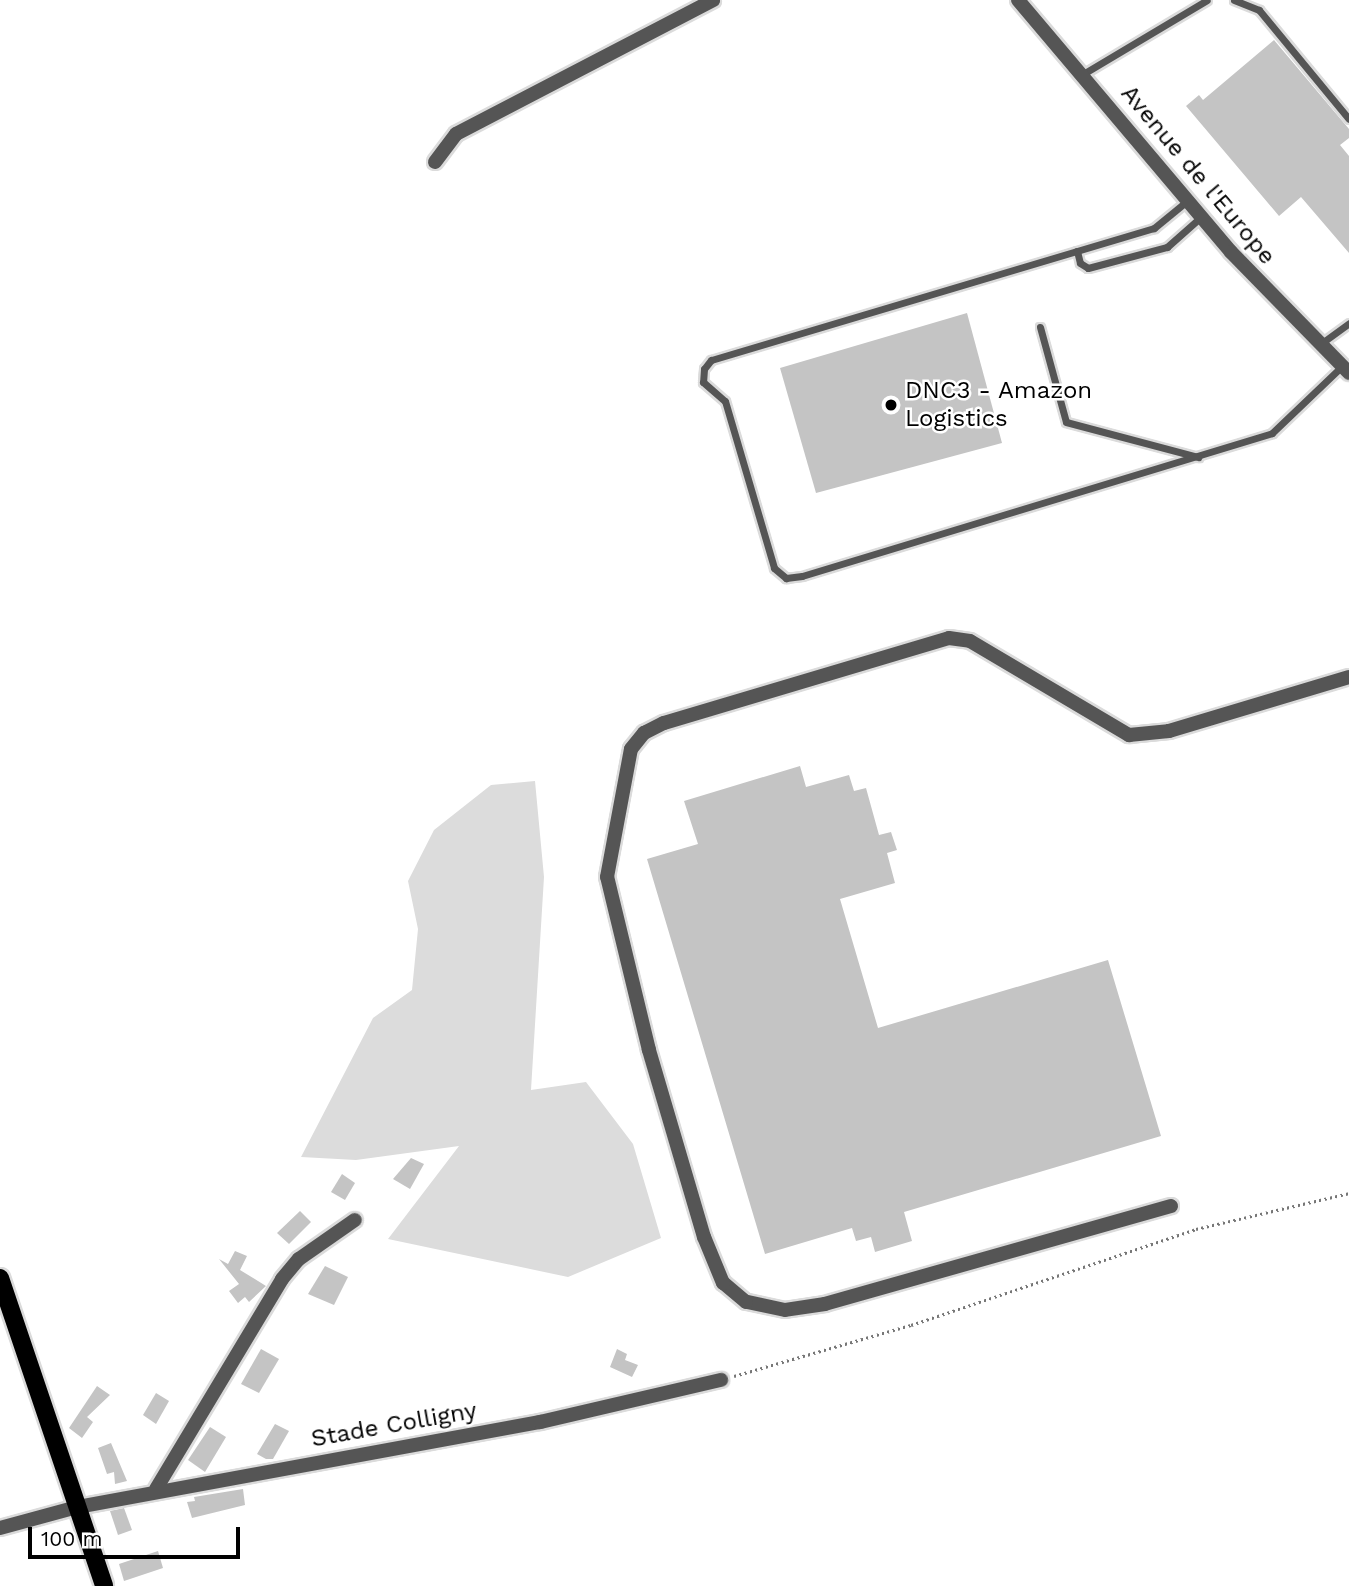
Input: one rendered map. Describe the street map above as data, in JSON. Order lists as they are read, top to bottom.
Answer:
{
  "streets": {
    "street": ["Avenue de l'Europe", "Stade Colligny"]
  },
  "places": ["DNC3 - Amazon Logistics"],
  "scale_bar": "100 m"
}
